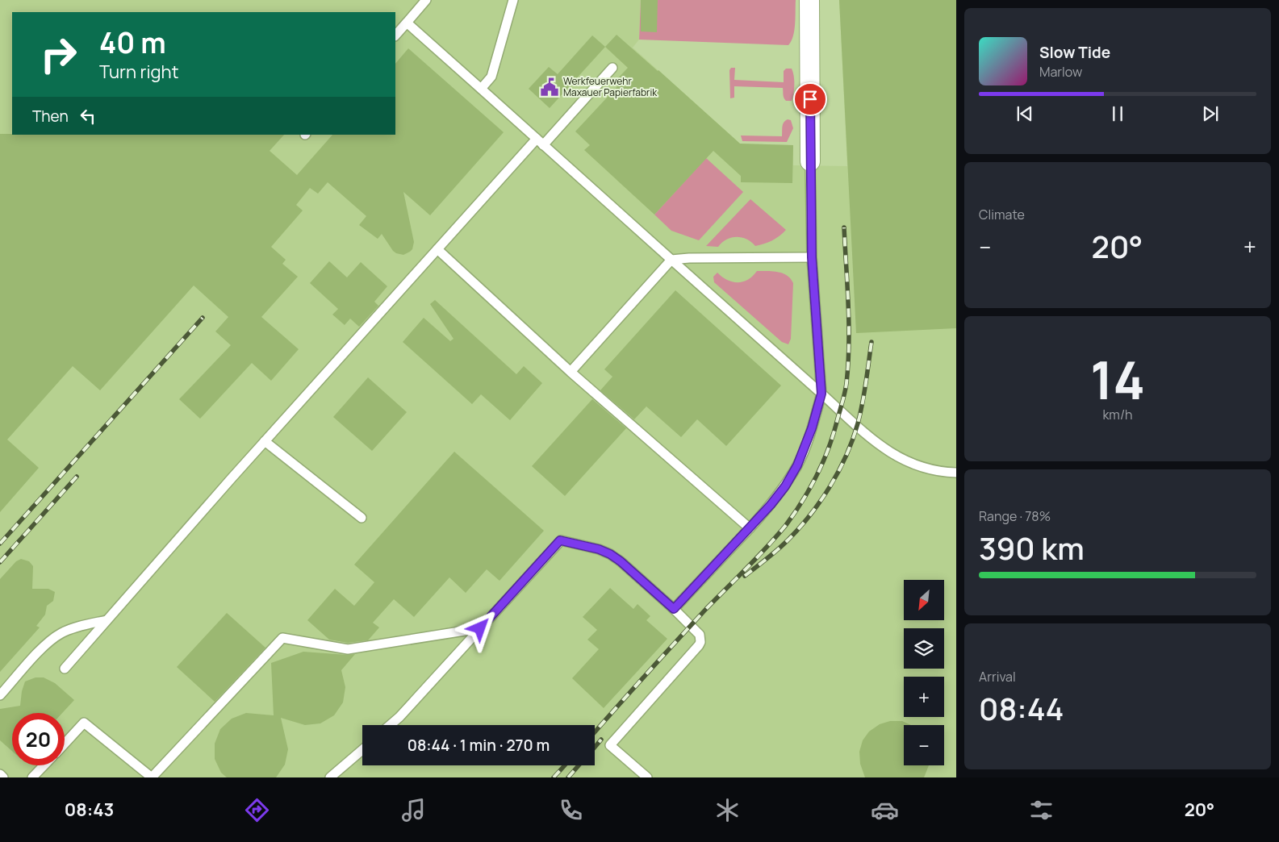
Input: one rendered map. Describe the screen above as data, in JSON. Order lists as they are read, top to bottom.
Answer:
{
  "places": {
    "public building": ["Werkfeuerwehr Maxauer Papierfabrik"]
  },
  "north": "bottom left",
  "page": {
    "turn": ["40 m", "Turn right"],
    "song": ["Slow Tide", "Marlow"],
    "then": "Then",
    "tile": [
      "Climate",
      ["14", "km/h"],
      ["Range · 78%", "390 km"],
      ["Arrival", "08:44"]
    ],
    "heat": ["−", "20°", "+"],
    "map_buttons": ["+", "−"],
    "limit": "20",
    "trip": "08:44 · 1 min · 270 m",
    "tabs": ["08:43", "20°"]
  }
}
